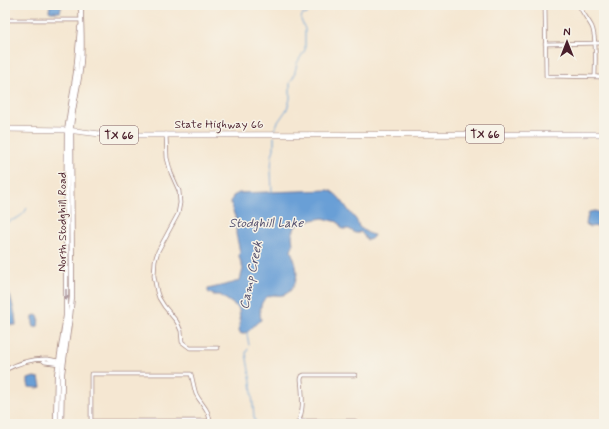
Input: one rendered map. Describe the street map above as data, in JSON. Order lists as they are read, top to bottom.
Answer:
{
  "streets": {
    "main road": ["State Highway 66", "TX 66", "North Stodghill Road"]
  },
  "crossings": [
    ["State Highway 66", "TX 66"],
    ["State Highway 66", "North Stodghill Road"],
    ["TX 66", "North Stodghill Road"]
  ],
  "water": ["Stodghill Lake", "Camp Creek"],
  "north": "top"
}
